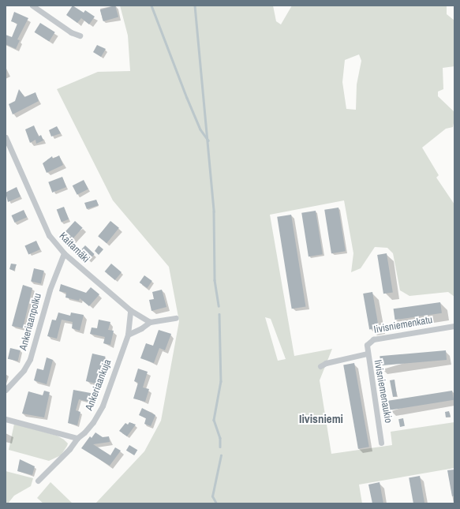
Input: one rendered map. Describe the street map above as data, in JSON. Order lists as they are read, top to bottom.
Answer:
{
  "streets": {
    "street": [
      "Kaitamäki",
      "Ankeriaanpolku",
      "Iivisniemenkatu",
      "Ankeriaankuja",
      "Iivisniemenaukio"
    ]
  },
  "crossings": [
    ["Kaitamäki", "Ankeriaanpolku"],
    ["Kaitamäki", "Ankeriaankuja"],
    ["Iivisniemenkatu", "Iivisniemenaukio"]
  ],
  "districts": ["Iivisniemi"]
}
